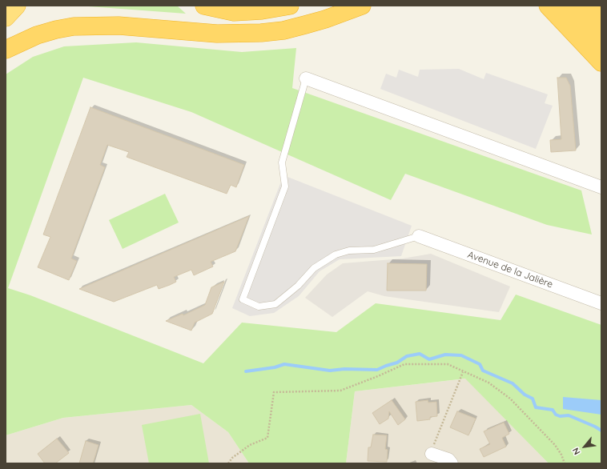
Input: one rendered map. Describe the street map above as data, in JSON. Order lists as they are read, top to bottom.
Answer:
{
  "streets": {
    "street": ["Avenue de la Jalière"]
  },
  "north": "bottom left"
}
